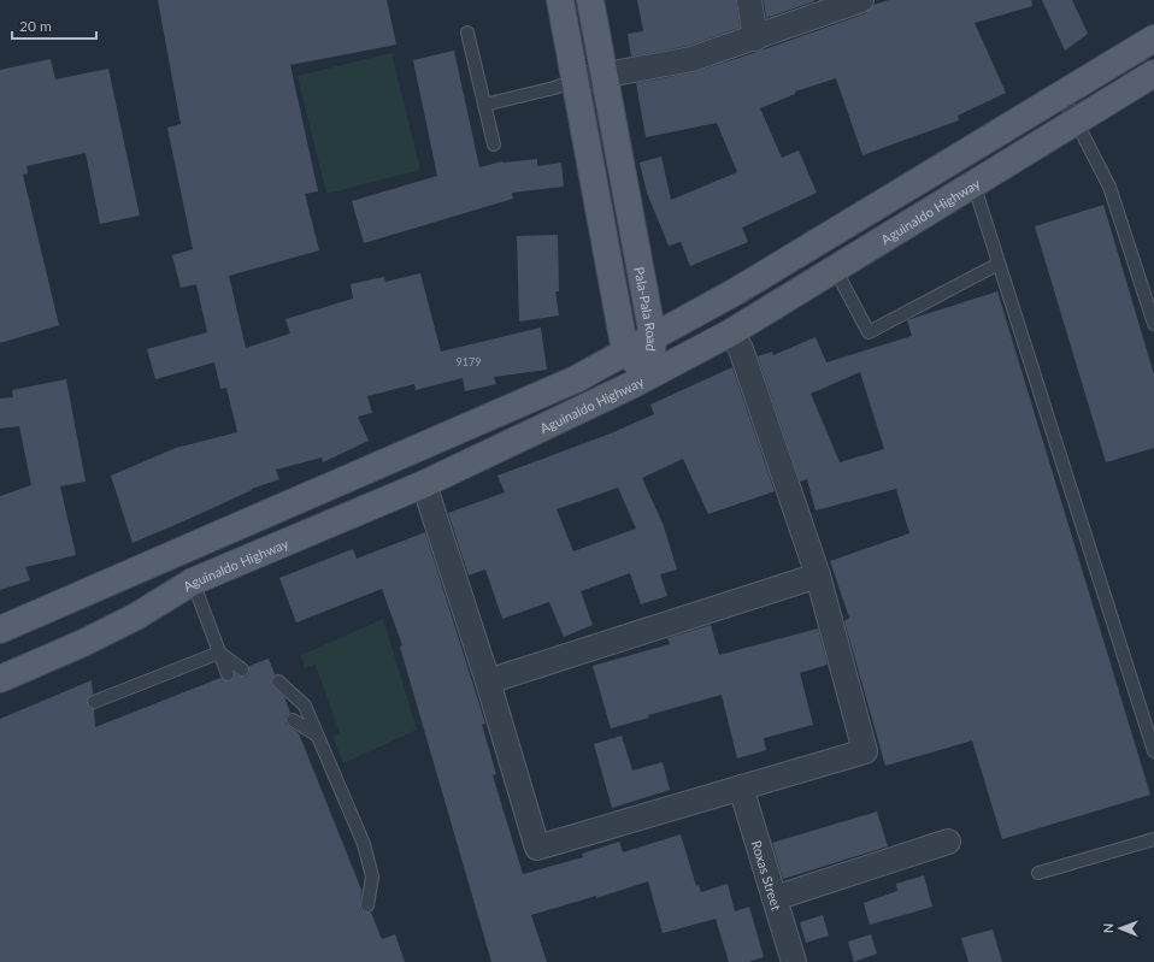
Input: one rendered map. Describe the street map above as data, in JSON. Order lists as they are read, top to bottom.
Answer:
{
  "streets": {
    "main road": ["Aguinaldo Highway", "Pala-Pala Road"],
    "street": ["Roxas Street"]
  },
  "crossings": [
    ["Aguinaldo Highway", "Pala-Pala Road"]
  ],
  "house_numbers": ["9179"],
  "scale_bar": "20 m",
  "north": "left"
}
